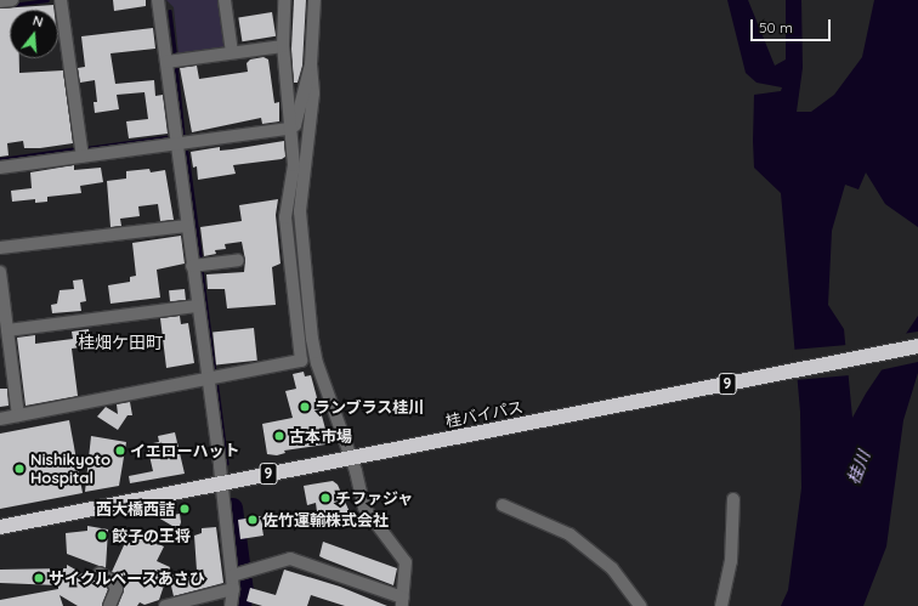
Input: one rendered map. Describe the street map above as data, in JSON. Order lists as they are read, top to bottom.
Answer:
{
  "streets": {
    "highway": ["9", "桂バイパス"]
  },
  "districts": ["桂畑ケ田町"],
  "water": ["桂川"],
  "places": [
    "ランブラス桂川",
    "古本市場",
    "イエローハット",
    "Nishikyoto Hospital",
    "チファジャ",
    "西大橋西詰",
    "佐竹運輸株式会社",
    "餃子の王将",
    "サイクルベースあさひ"
  ],
  "scale_bar": "50 m",
  "north": "top"
}
